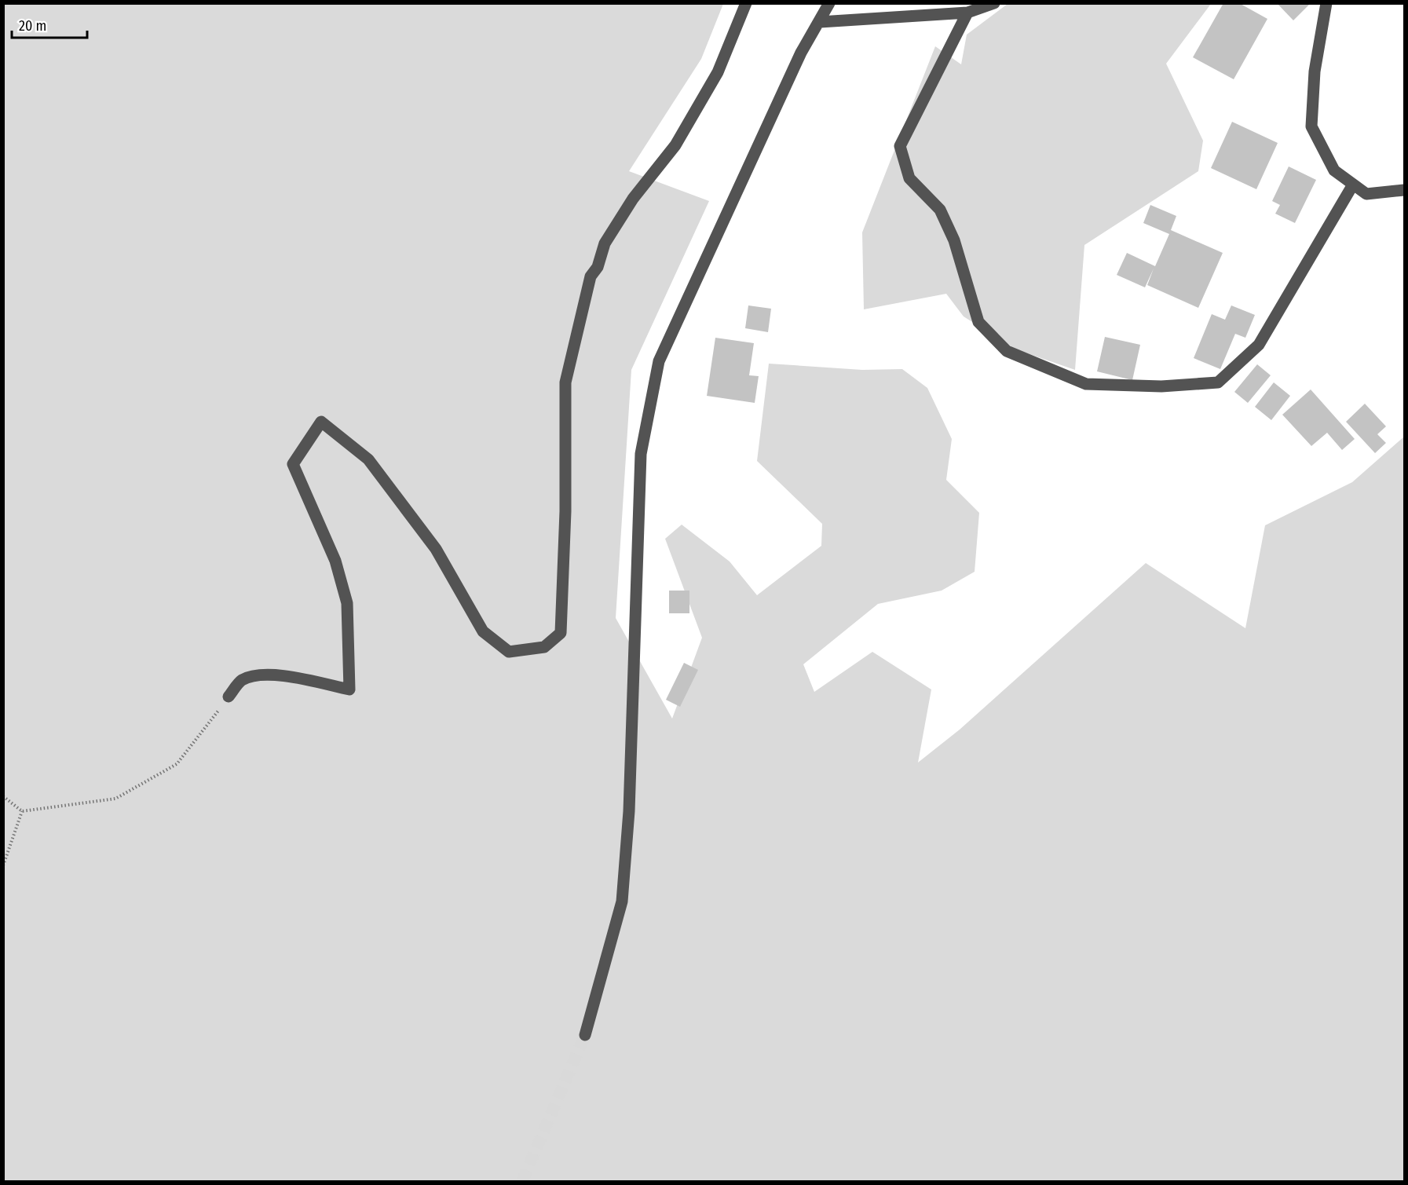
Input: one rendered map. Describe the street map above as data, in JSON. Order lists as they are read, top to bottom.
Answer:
{
  "scale_bar": "20 m"
}
